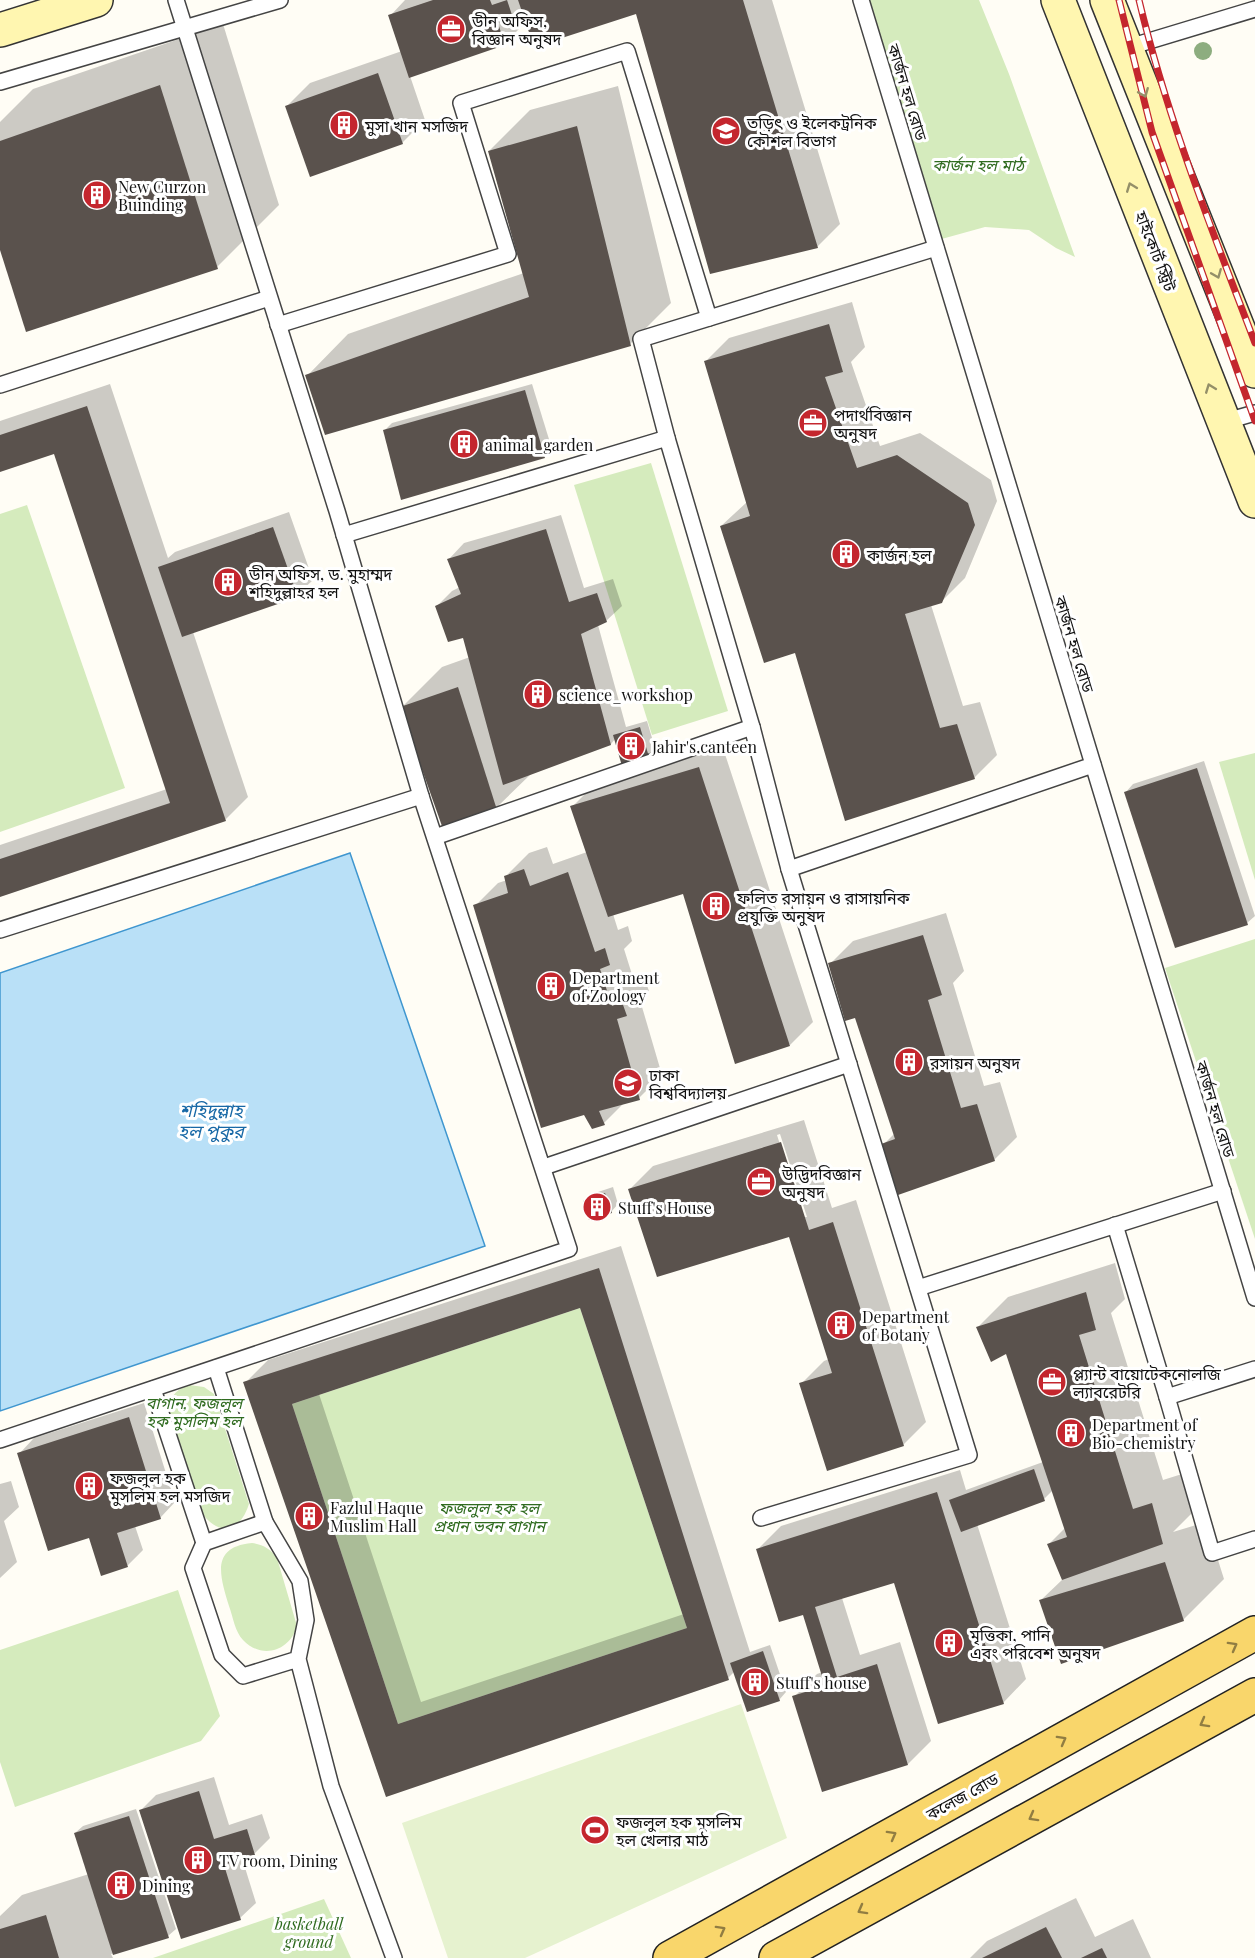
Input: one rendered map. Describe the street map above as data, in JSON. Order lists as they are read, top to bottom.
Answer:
{
  "streets": {
    "main road": ["হাইকোর্ট স্ট্রিট", "কলেজ রোড"],
    "lane": ["কার্জন হল রোড"]
  },
  "water": ["শহিদুল্লাহ হল পুকুর"],
  "parks": [
    "কার্জন হল মাঠ",
    "বাগান, ফজলুল হক মুসলিম হল",
    "ফজলুল হক হল প্রধান ভবন বাগান",
    "basketball ground"
  ],
  "places": {
    "office": [
      "ডীন অফিস, বিজ্ঞান অনুষদ",
      "পদার্থবিজ্ঞান অনুষদ",
      "উদ্ভিদবিজ্ঞান অনুষদ",
      "প্ল্যান্ট বায়োটেকনোলজি ল্যাবরেটরি"
    ],
    "building": [
      "মুসা খান মসজিদ",
      "New Curzon Buinding",
      "animal_garden",
      "কার্জন হল",
      "ডীন অফিস, ড. মুহাম্মদ শহিদুল্লাহর হল",
      "science_workshop",
      "Jahir's.canteen",
      "ফলিত রসায়ন ও রাসায়নিক প্রযুক্তি অনুষদ",
      "Department of Zoology",
      "রসায়ন অনুষদ",
      "Stuff's House",
      "Department of Botany",
      "Department of Bio-chemistry",
      "ফজলুল হক মুসলিম হল মসজিদ",
      "Fazlul Haque Muslim Hall",
      "মৃত্তিকা, পানি এবং পরিবেশ অনুষদ",
      "Stuff's house",
      "TV room, Dining",
      "Dining"
    ],
    "school or university": ["তড়িৎ ও ইলেকট্রনিক কৌশল বিভাগ", "ঢাকা বিশ্ববিদ্যালয়"],
    "sports": ["ফজলুল হক মুসলিম হল খেলার মাঠ"]
  }
}
